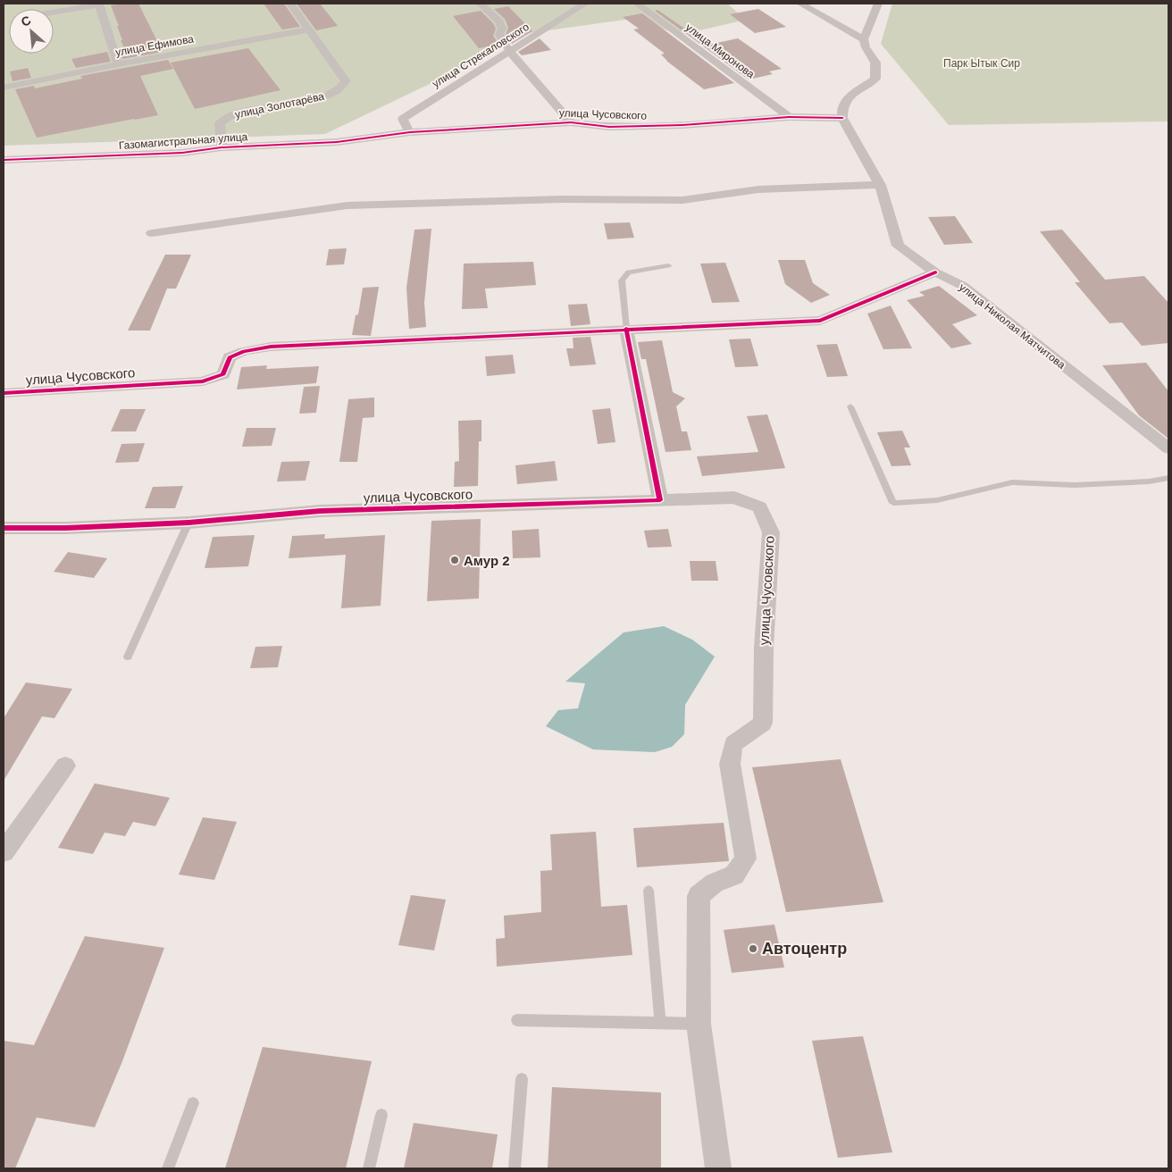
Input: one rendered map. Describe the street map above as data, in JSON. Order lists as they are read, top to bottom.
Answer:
{
  "streets": {
    "street": [
      "улица Ефимова",
      "улица Миронова",
      "улица Стрекаловского",
      "улица Золотарёва",
      "улица Чусовского",
      "Газомагистральная улица",
      "улица Николая Матчитова"
    ]
  },
  "crossings": [
    ["улица Ефимова", "улица Золотарёва"],
    ["улица Миронова", "улица Чусовского"],
    ["улица Стрекаловского", "улица Чусовского"],
    ["улица Золотарёва", "Газомагистральная улица"],
    ["улица Чусовского", "Газомагистральная улица"],
    ["улица Чусовского", "улица Николая Матчитова"]
  ],
  "parks": ["Парк Ытык Сир"],
  "places": ["Амур 2", "Автоцентр"],
  "north": "top left"
}
